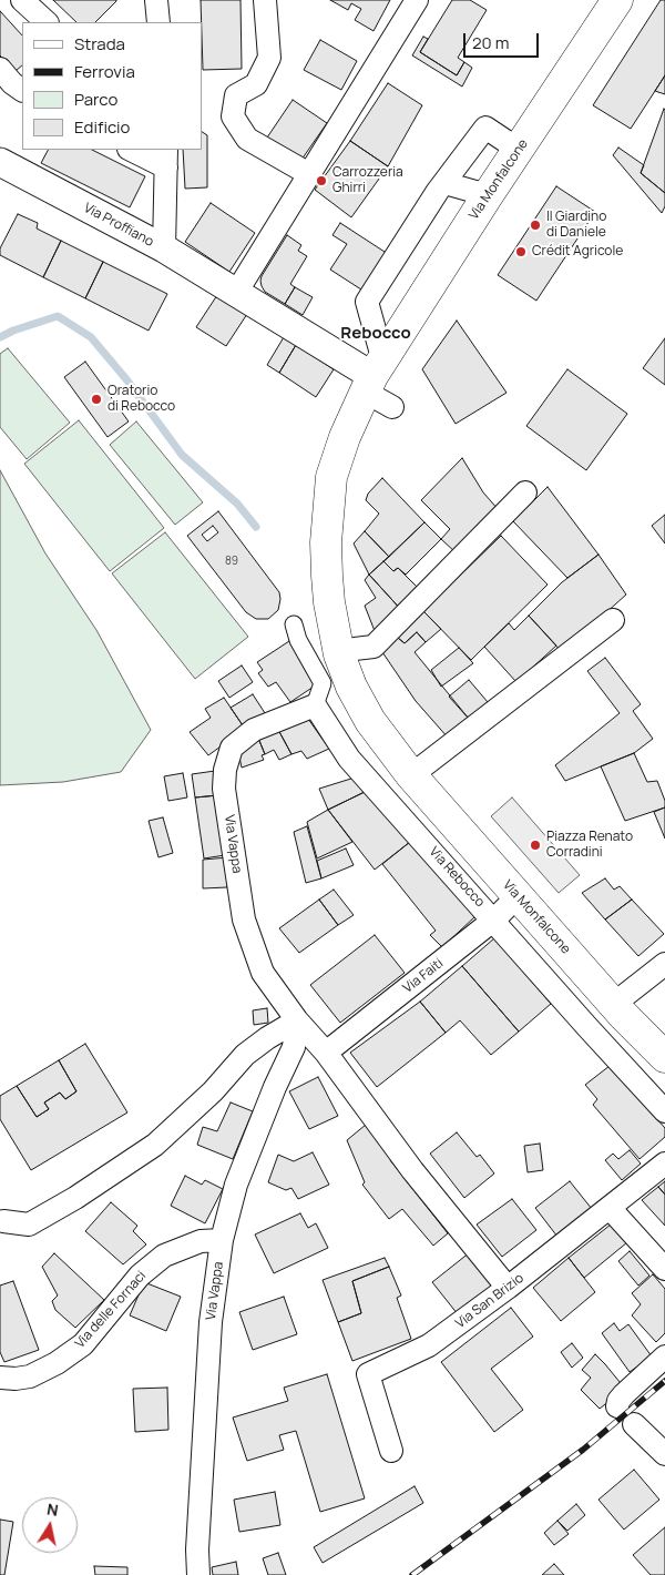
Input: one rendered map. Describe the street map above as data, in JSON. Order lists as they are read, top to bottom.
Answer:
{
  "streets": {
    "main road": ["Via Monfalcone"],
    "street": [
      "Via Proffiano",
      "Via Vappa",
      "Via Rebocco",
      "Via Faiti",
      "Via San Brizio",
      "Via delle Fornaci"
    ]
  },
  "crossings": [
    ["Via Monfalcone", "Via Proffiano"],
    ["Via Monfalcone", "Via Faiti"],
    ["Via Vappa", "Via Rebocco"],
    ["Via Vappa", "Via Faiti"],
    ["Via Vappa", "Via San Brizio"],
    ["Via Vappa", "Via delle Fornaci"],
    ["Via Rebocco", "Via Faiti"]
  ],
  "districts": ["Rebocco"],
  "places": [
    "Carrozzeria Ghirri",
    "Il Giardino di Daniele",
    "Crédit Agricole",
    "Oratorio di Rebocco",
    "Piazza Renato Corradini"
  ],
  "house_numbers": ["89"],
  "legend": [
    "Strada",
    "Ferrovia",
    "Parco",
    "Edificio"
  ],
  "scale_bar": "20 m",
  "north": "top"
}
